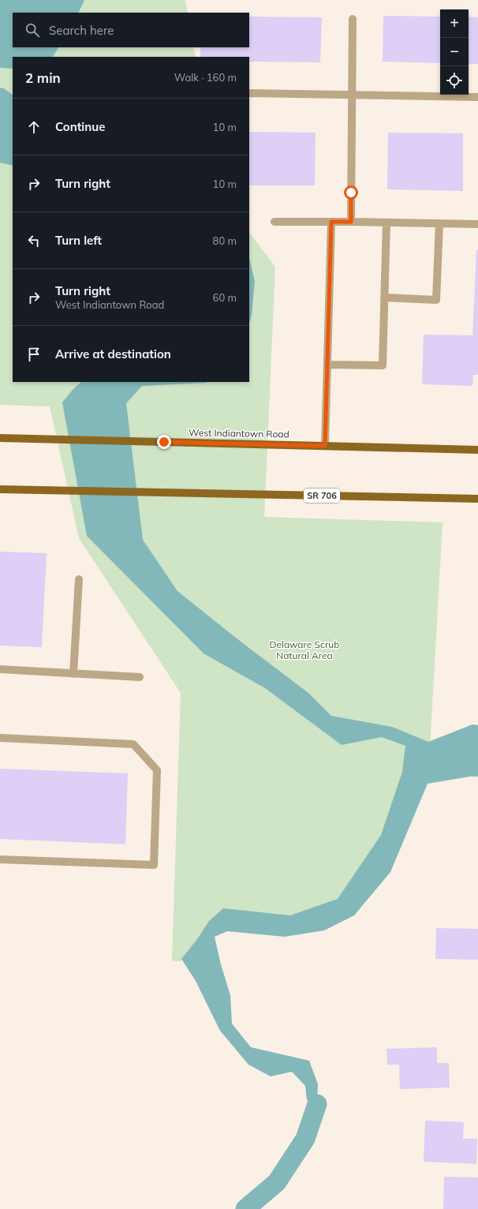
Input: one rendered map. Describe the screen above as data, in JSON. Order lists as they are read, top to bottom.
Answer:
{
  "streets": {
    "main road": ["West Indiantown Road", "SR 706"]
  },
  "parks": ["Delaware Scrub Natural Area"],
  "page": {
    "map_buttons": ["+", "−"],
    "search": "Search here",
    "heading": ["2 min", "Walk · 160 m"],
    "list": [
      ["Continue", "10 m"],
      ["Turn right", "10 m"],
      ["Turn left", "80 m"],
      ["Turn right", "West Indiantown Road", "60 m"],
      "Arrive at destination"
    ]
  }
}
